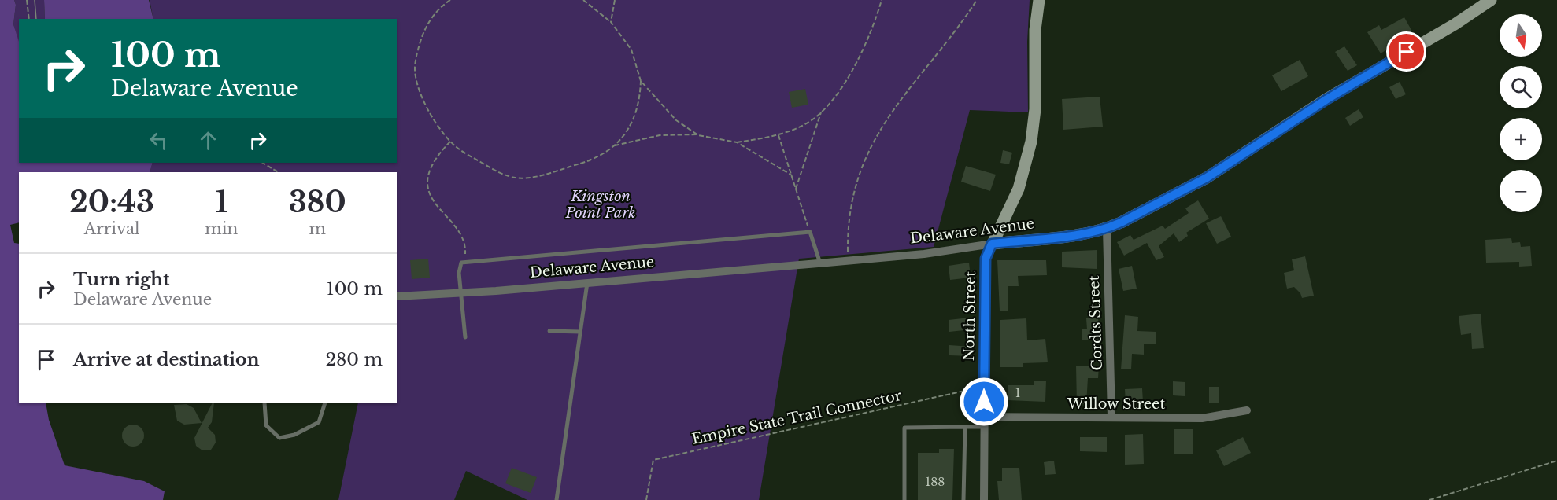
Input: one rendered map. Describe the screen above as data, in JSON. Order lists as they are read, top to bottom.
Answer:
{
  "streets": {
    "street": [
      "Delaware Avenue",
      "North Street",
      "Cordts Street",
      "Willow Street"
    ],
    "path": ["Empire State Trail Connector"]
  },
  "crossings": [
    ["Delaware Avenue", "North Street"],
    ["Delaware Avenue", "Cordts Street"],
    ["North Street", "Willow Street"],
    ["North Street", "Empire State Trail Connector"],
    ["Cordts Street", "Willow Street"]
  ],
  "parks": ["Kingston Point Park"],
  "house_numbers": ["1", "188"],
  "north": "bottom",
  "page": {
    "map_buttons": ["+", "−"],
    "turn": ["100 m", "Delaware Avenue"],
    "eta": [
      "20:43",
      "Arrival",
      "1",
      "min",
      "380",
      "m"
    ],
    "list": [
      {
        "name": "Turn right",
        "note": "Delaware Avenue",
        "value": "100 m"
      },
      {
        "name": "Arrive at destination",
        "value": "280 m"
      }
    ]
  }
}
